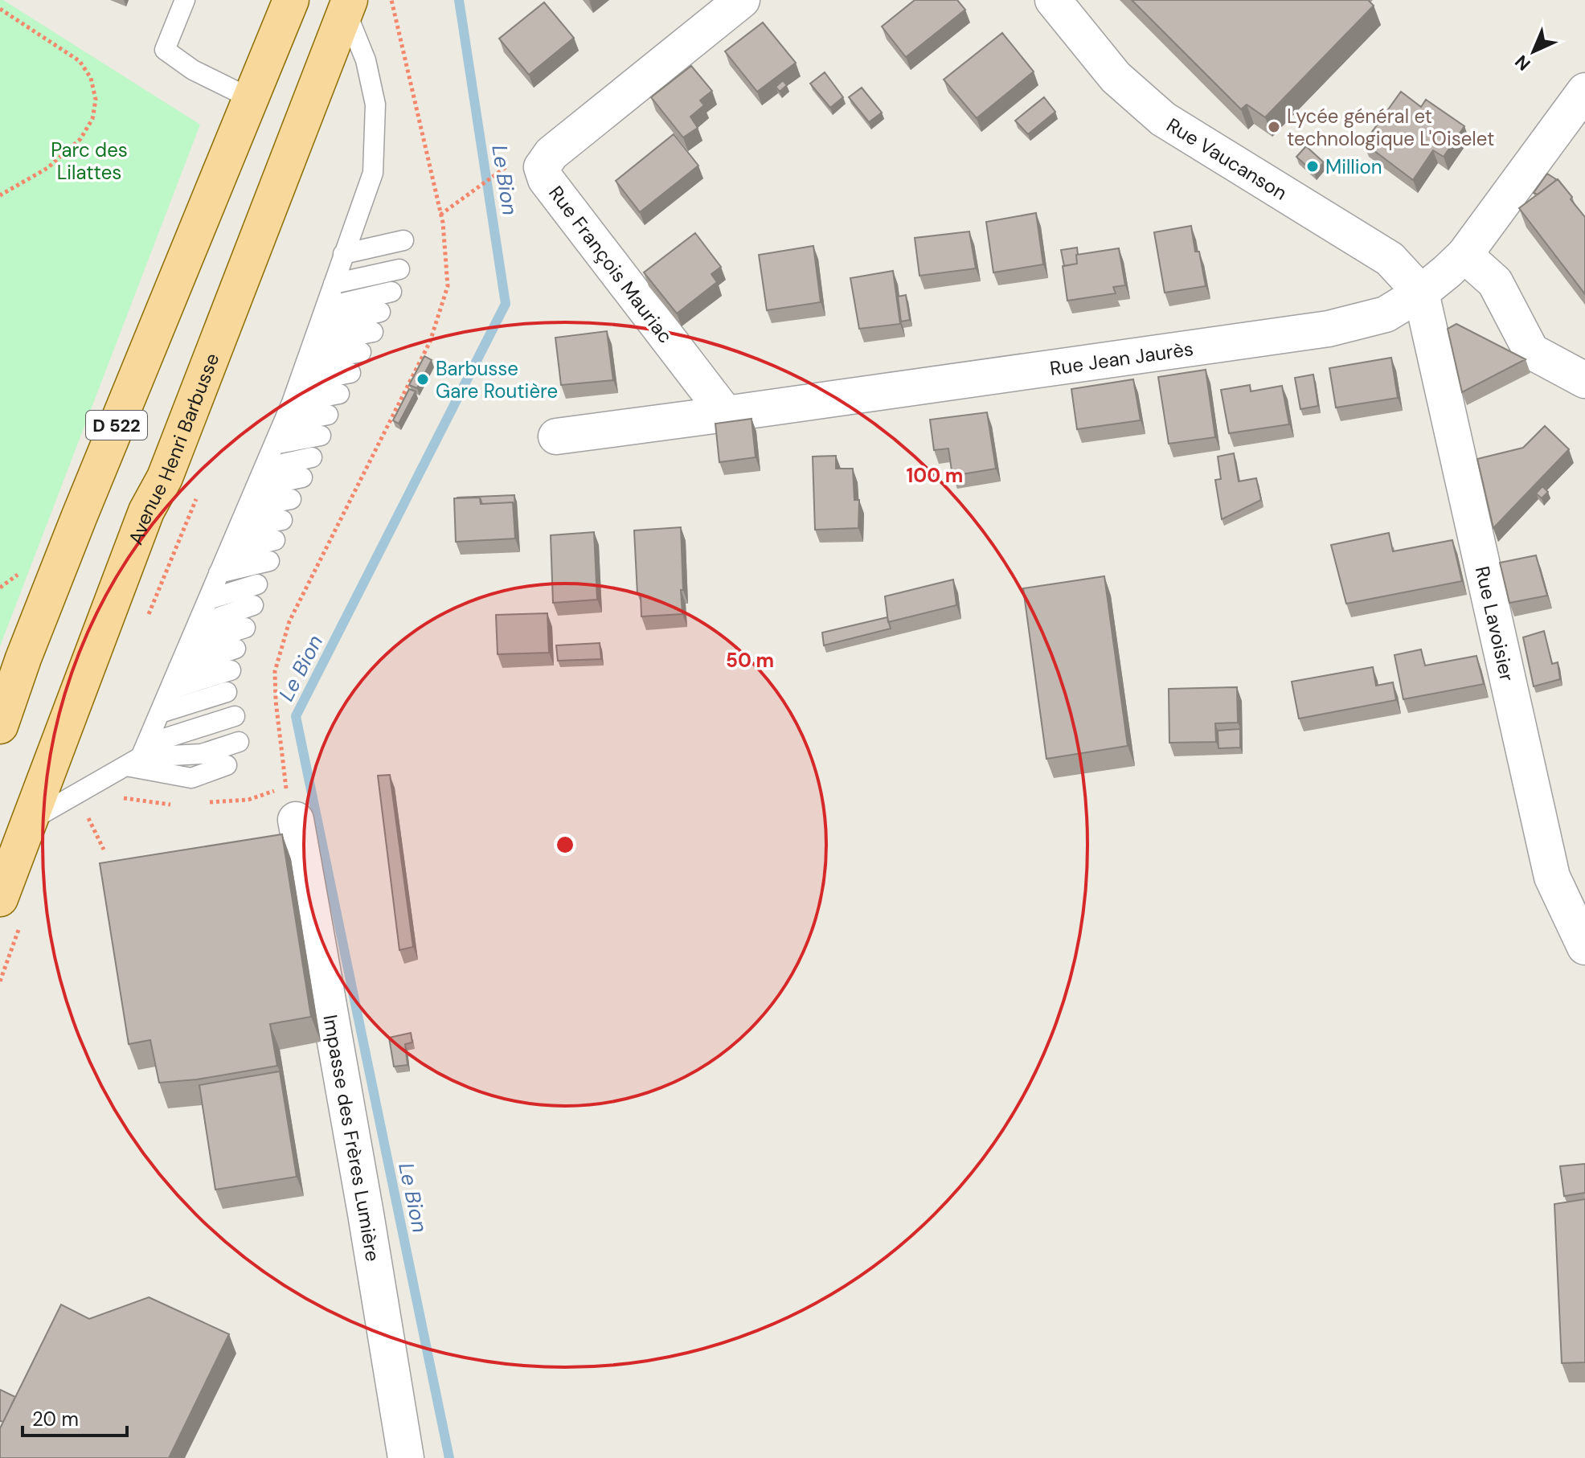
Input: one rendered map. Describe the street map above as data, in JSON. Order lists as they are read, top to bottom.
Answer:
{
  "streets": {
    "main road": ["D 522", "Avenue Henri Barbusse"],
    "street": [
      "Rue Vaucanson",
      "Rue François Mauriac",
      "Rue Jean Jaurès",
      "Rue Lavoisier",
      "Impasse des Frères Lumière"
    ]
  },
  "crossings": [
    ["Rue Vaucanson", "Rue Jean Jaurès"],
    ["Rue Vaucanson", "Rue Lavoisier"],
    ["Rue François Mauriac", "Rue Jean Jaurès"],
    ["Rue Jean Jaurès", "Rue Lavoisier"]
  ],
  "water": ["Le Bion"],
  "parks": ["Parc des Lilattes"],
  "places": ["Lycée général et technologique L'Oiselet", "Million", "Barbusse Gare Routière"],
  "scale_bar": "20 m",
  "north": "bottom left",
  "rings": ["100 m", "50 m"]
}
